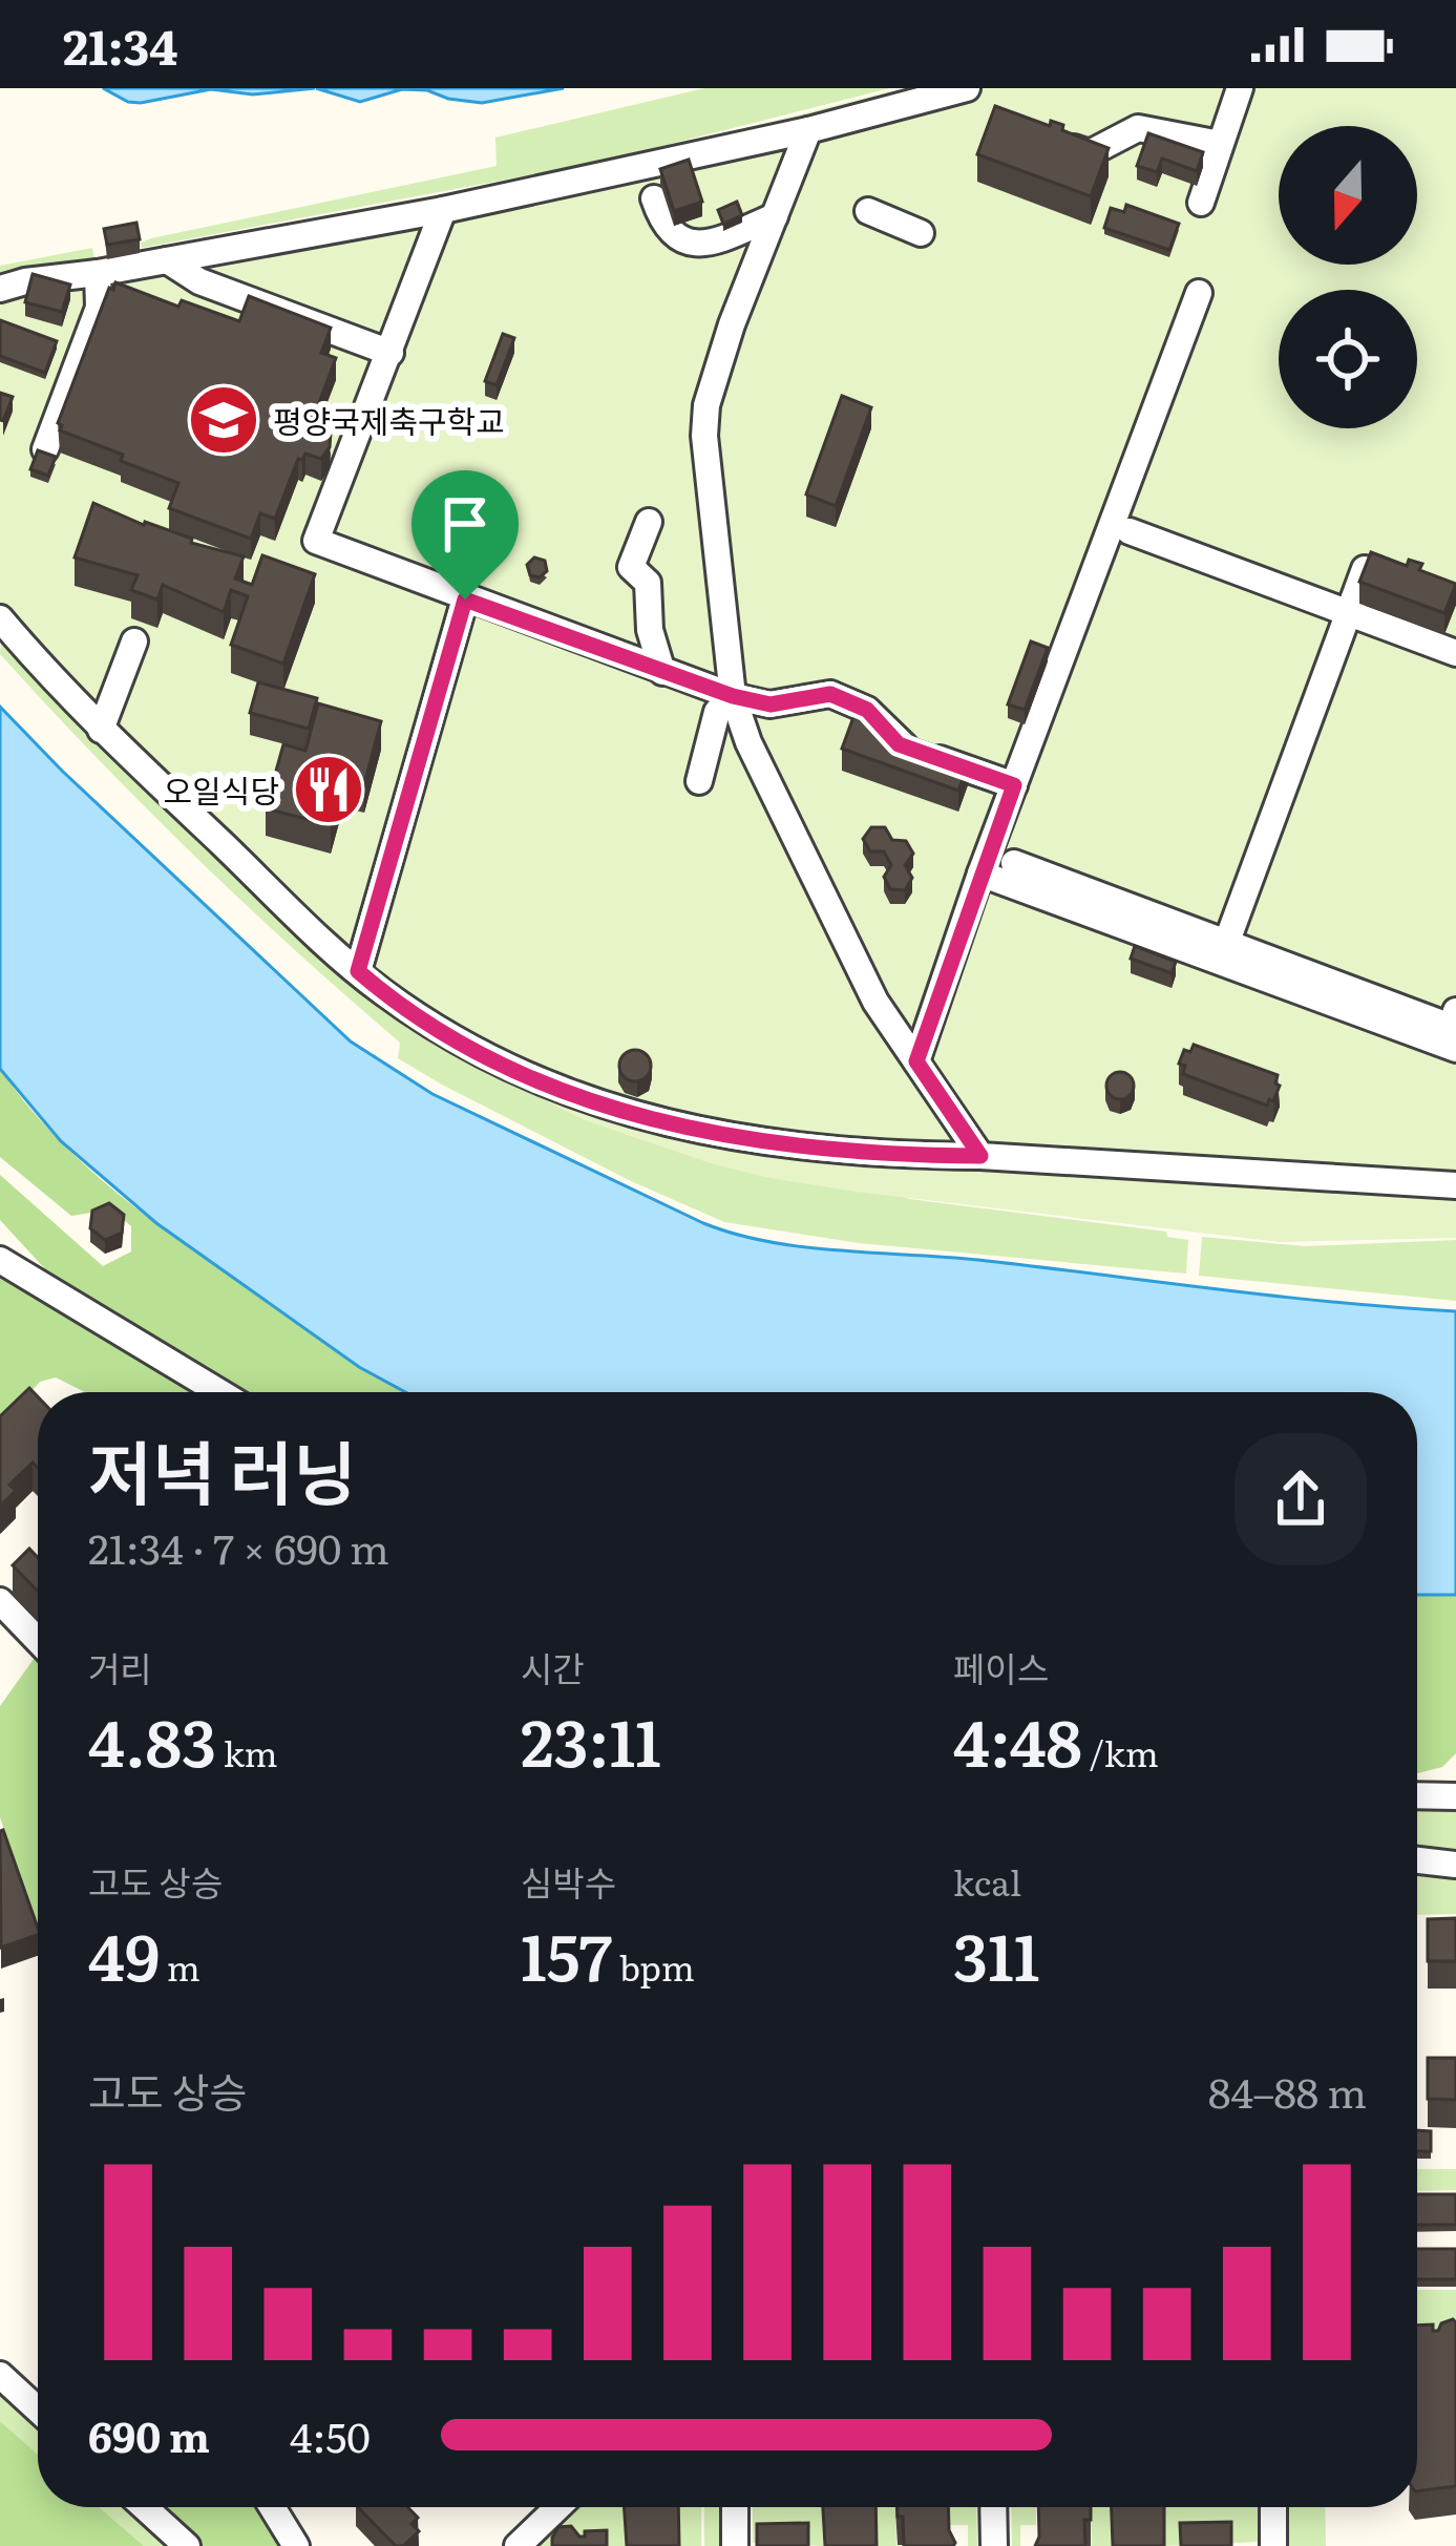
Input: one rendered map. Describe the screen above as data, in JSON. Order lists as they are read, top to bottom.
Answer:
{
  "places": {
    "school or university": ["평양국제축구학교"],
    "restaurant": ["오일식당"]
  },
  "north": "bottom",
  "page": {
    "status": "21:34",
    "heading": ["저녁 러닝", "21:34 · 7 × 690 m"],
    "stats": [
      ["거리", "4.83 km"],
      ["시간", "23:11"],
      ["페이스", "4:48 /km"],
      ["고도 상승", "49 m"],
      ["심박수", "157 bpm"],
      ["kcal", "311"]
    ],
    "chart": ["고도 상승", "84–88 m"],
    "list": [
      {
        "name": "690 m",
        "note": "4:50"
      }
    ]
  }
}
